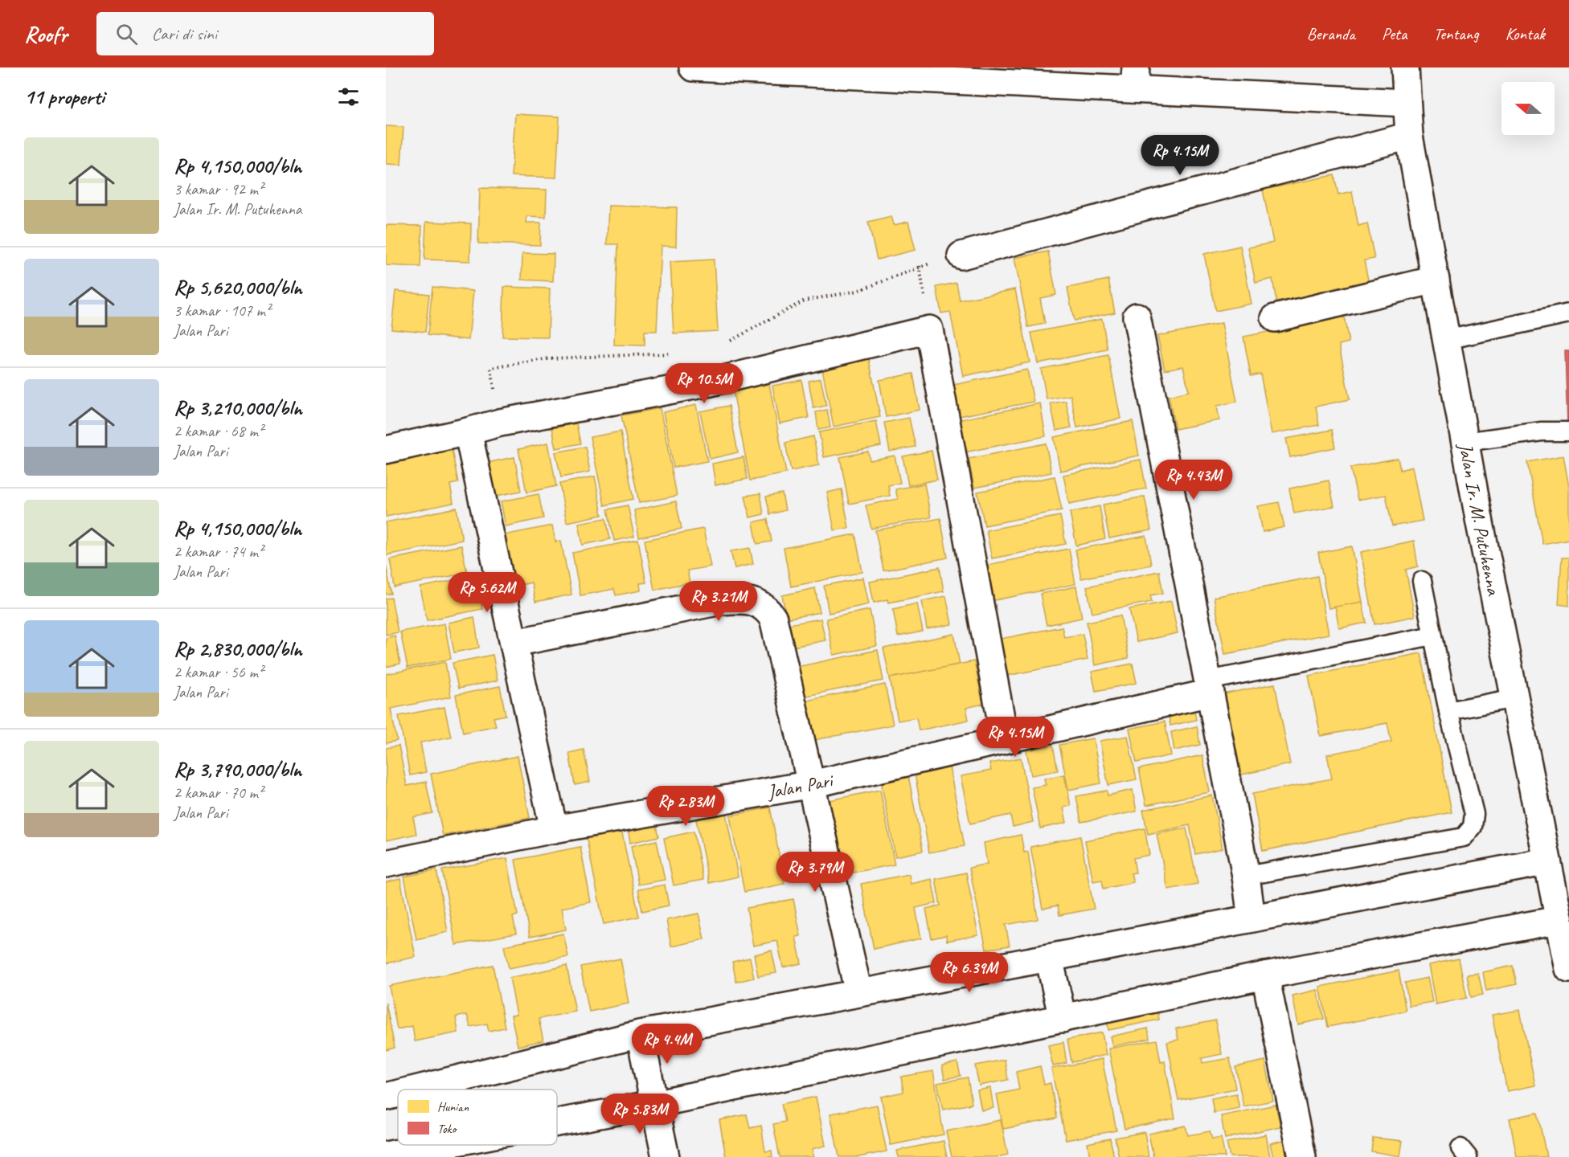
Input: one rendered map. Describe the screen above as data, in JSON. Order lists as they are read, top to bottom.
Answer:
{
  "streets": {
    "main road": ["Jalan Ir. M. Putuhenna", "Jalan Pari"]
  },
  "legend": ["Hunian", "Toko"],
  "north": "left",
  "page": {
    "header": "Roofr",
    "search": "Cari di sini",
    "nav": [
      "Beranda",
      "Peta",
      "Tentang",
      "Kontak"
    ],
    "heading": "11 properti",
    "list": [
      {
        "name": "Rp 4,150,000/bln",
        "note": "3 kamar · 92 m² · Jalan Ir. M. Putuhenna"
      },
      {
        "name": "Rp 5,620,000/bln",
        "note": "3 kamar · 107 m² · Jalan Pari"
      },
      {
        "name": "Rp 3,210,000/bln",
        "note": "2 kamar · 68 m² · Jalan Pari"
      },
      {
        "name": "Rp 4,150,000/bln",
        "note": "2 kamar · 74 m² · Jalan Pari"
      },
      {
        "name": "Rp 2,830,000/bln",
        "note": "2 kamar · 56 m² · Jalan Pari"
      },
      {
        "name": "Rp 3,790,000/bln",
        "note": "2 kamar · 70 m² · Jalan Pari"
      }
    ],
    "price": [
      "Rp 4.15M",
      "Rp 10.5M",
      "Rp 4.43M",
      "Rp 5.62M",
      "Rp 3.21M",
      "Rp 4.15M",
      "Rp 2.83M",
      "Rp 3.79M",
      "Rp 6.39M",
      "Rp 4.4M",
      "Rp 5.83M"
    ]
  }
}
